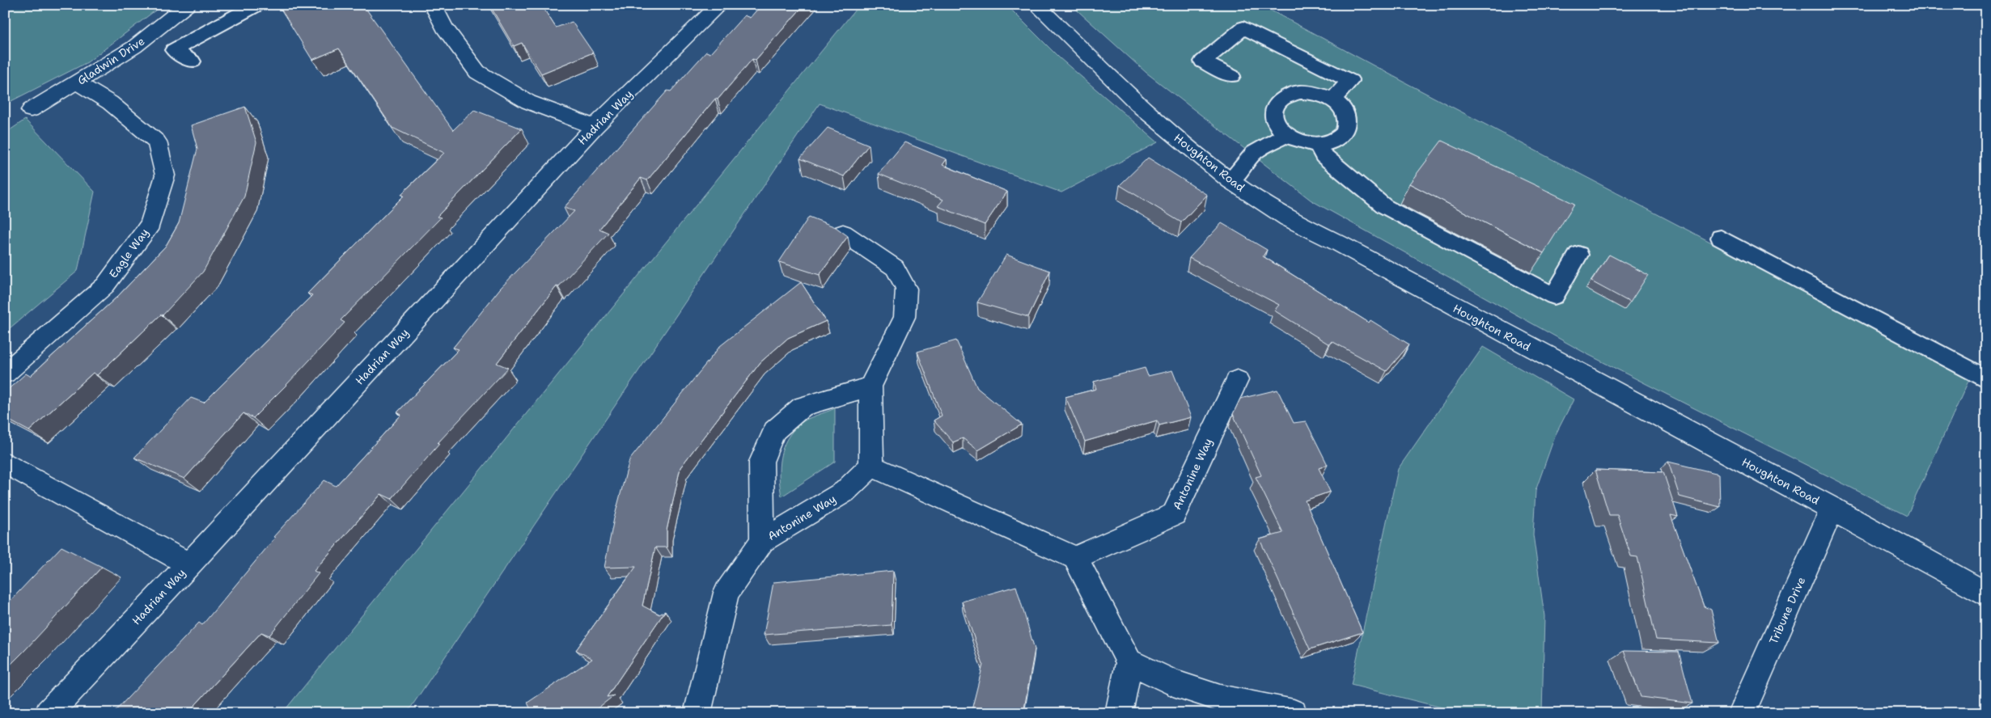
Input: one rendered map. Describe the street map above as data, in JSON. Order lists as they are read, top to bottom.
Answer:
{
  "streets": {
    "street": [
      "Gladwin Drive",
      "Hadrian Way",
      "Houghton Road",
      "Eagle Way",
      "Antonine Way",
      "Tribune Drive"
    ]
  },
  "crossings": [
    ["Gladwin Drive", "Eagle Way"],
    ["Houghton Road", "Tribune Drive"]
  ]
}
